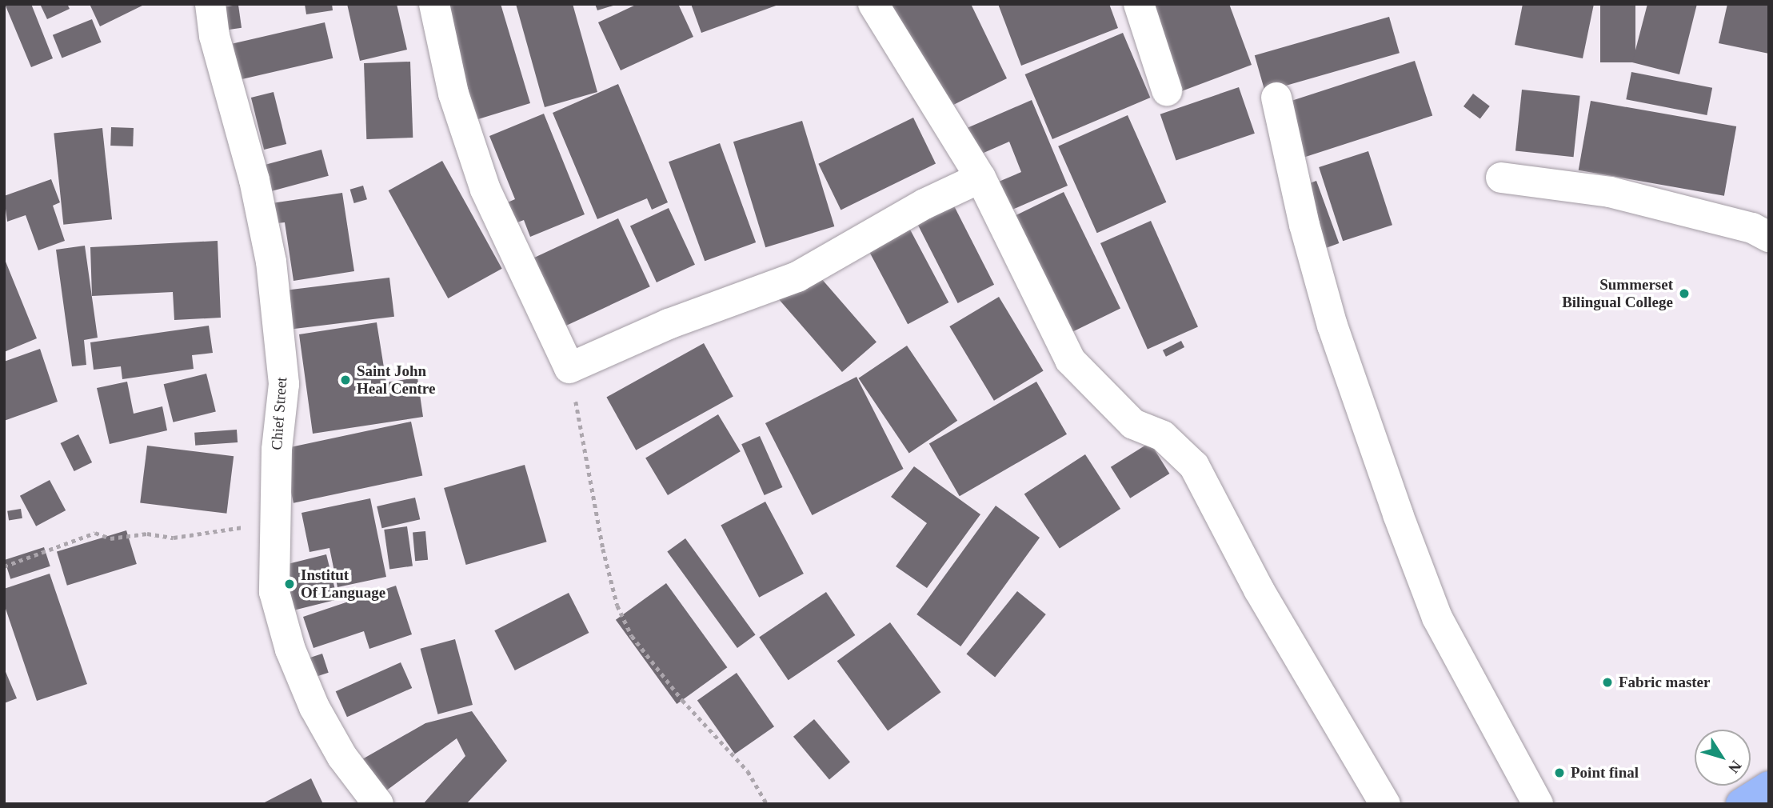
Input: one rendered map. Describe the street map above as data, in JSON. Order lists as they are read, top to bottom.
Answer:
{
  "streets": {
    "street": ["Chief Street"]
  },
  "places": [
    "Summerset Bilingual College",
    "Saint John Heal Centre",
    "Institut Of Language",
    "Fabric master",
    "Point final"
  ],
  "north": "bottom right"
}
